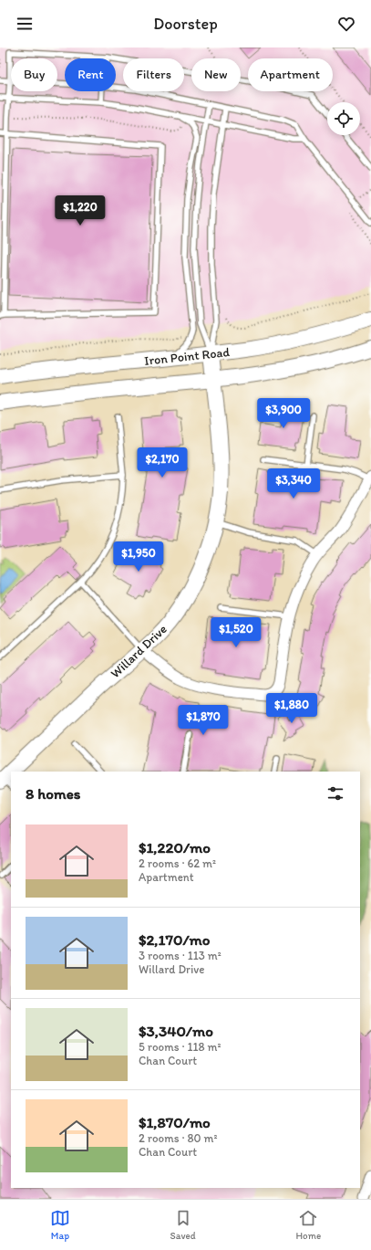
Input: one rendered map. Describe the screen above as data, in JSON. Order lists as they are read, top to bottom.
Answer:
{
  "streets": {
    "main road": ["Iron Point Road", "Willard Drive"]
  },
  "crossings": [
    ["Iron Point Road", "Willard Drive"]
  ],
  "page": {
    "header": "Doorstep",
    "chip": [
      "Buy",
      "Rent",
      "Filters",
      "New",
      "Apartment"
    ],
    "price": [
      "$1,220",
      "$3,900",
      "$2,170",
      "$3,340",
      "$1,950",
      "$1,520",
      "$1,880",
      "$1,870"
    ],
    "heading": "8 homes",
    "list": [
      {
        "name": "$1,220/mo",
        "note": "2 rooms · 62 m² · Apartment"
      },
      {
        "name": "$2,170/mo",
        "note": "3 rooms · 113 m² · Willard Drive"
      },
      {
        "name": "$3,340/mo",
        "note": "5 rooms · 118 m² · Chan Court"
      },
      {
        "name": "$1,870/mo",
        "note": "2 rooms · 80 m² · Chan Court"
      }
    ],
    "tabs": ["Map", "Saved", "Home"]
  }
}
